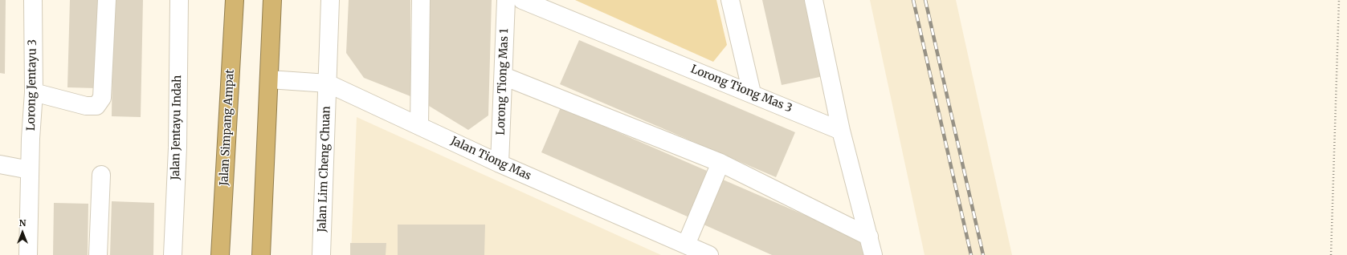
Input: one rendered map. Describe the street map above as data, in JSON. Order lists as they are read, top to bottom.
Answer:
{
  "streets": {
    "highway": ["Jalan Simpang Ampat"],
    "street": [
      "Lorong Tiong Mas 1",
      "Lorong Jentayu 3",
      "Lorong Tiong Mas 3",
      "Jalan Jentayu Indah",
      "Jalan Tiong Mas",
      "Jalan Lim Cheng Chuan"
    ]
  },
  "crossings": [
    ["Lorong Tiong Mas 1", "Jalan Tiong Mas"],
    ["Jalan Tiong Mas", "Jalan Lim Cheng Chuan"]
  ],
  "north": "top"
}
